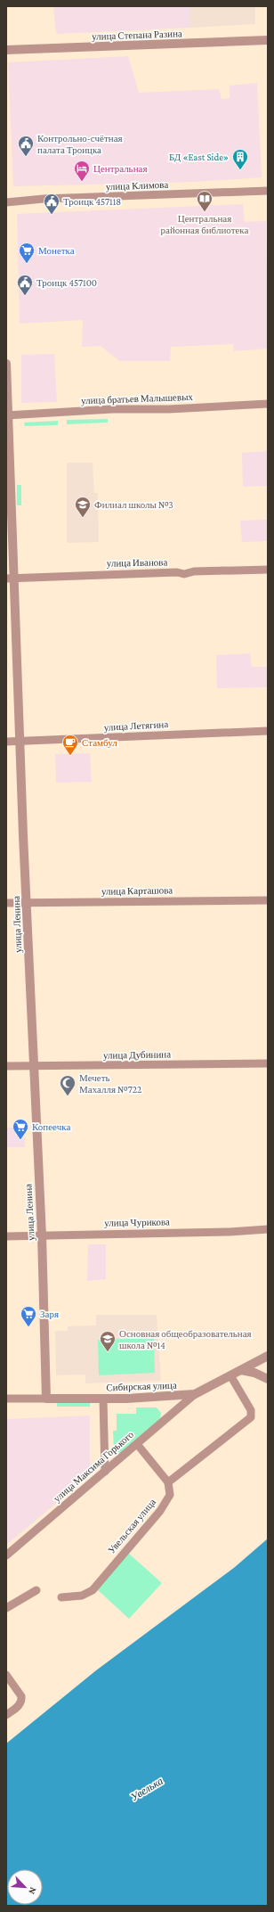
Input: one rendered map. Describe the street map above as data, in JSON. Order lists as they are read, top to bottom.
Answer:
{
  "streets": {
    "street": [
      "улица Степана Разина",
      "улица Климова",
      "улица братьев Малышевых",
      "улица Иванова",
      "улица Летягина",
      "улица Карташова",
      "улица Ленина",
      "улица Дубинина",
      "улица Чурикова",
      "Сибирская улица",
      "улица Максима Горького",
      "Увельская улица"
    ]
  },
  "crossings": [
    ["улица братьев Малышевых", "улица Ленина"],
    ["улица Иванова", "улица Ленина"],
    ["улица Летягина", "улица Ленина"],
    ["улица Карташова", "улица Ленина"],
    ["улица Ленина", "улица Дубинина"],
    ["улица Ленина", "улица Чурикова"],
    ["улица Ленина", "Сибирская улица"],
    ["Сибирская улица", "улица Максима Горького"]
  ],
  "water": ["Увелька"],
  "places": {
    "public building": ["Контрольно-счётная палата Троицка", "Троицк 457118", "Троицк 457100"],
    "building": ["БД «East Side»"],
    "hotel": ["Центральная"],
    "library": ["Центральная районная библиотека"],
    "supermarket": ["Монетка", "Копеечка", "Заря"],
    "school or university": ["Филиал школы №3", "Основная общеобразовательная школа №14"],
    "cafe": ["Стамбул"],
    "mosque": ["Мечеть Махалля №722"]
  },
  "north": "bottom right"
}
